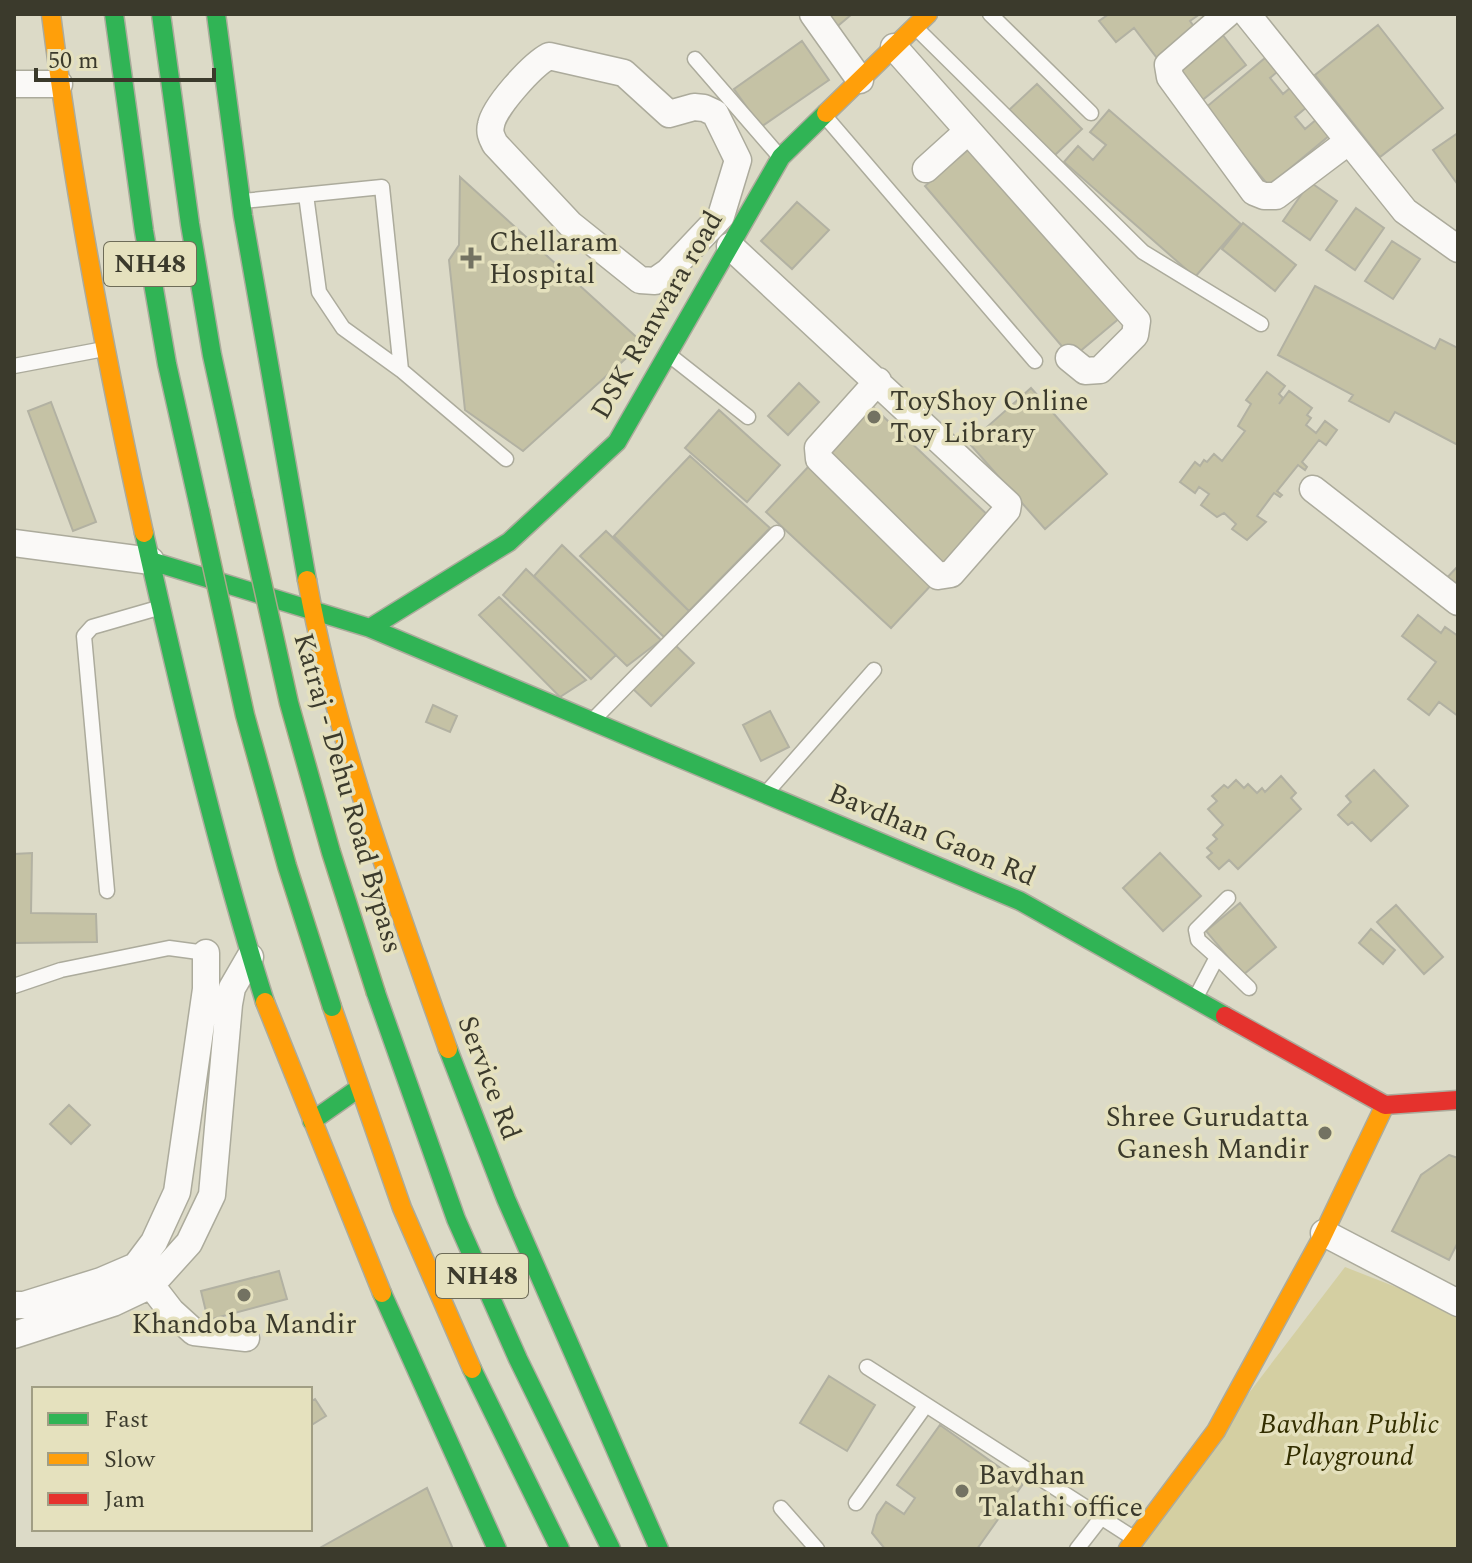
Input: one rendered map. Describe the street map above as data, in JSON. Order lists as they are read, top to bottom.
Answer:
{
  "streets": {
    "main road": [
      "NH48",
      "DSK Ranwara road",
      "Katraj - Dehu Road Bypass",
      "Bavdhan Gaon Rd",
      "Service Rd"
    ]
  },
  "crossings": [
    ["DSK Ranwara road", "Bavdhan Gaon Rd"]
  ],
  "parks": ["Bavdhan Public Playground"],
  "places": {
    "health": ["Chellaram Hospital"],
    "other": [
      "ToyShoy Online Toy Library",
      "Shree Gurudatta Ganesh Mandir",
      "Khandoba Mandir",
      "Bavdhan Talathi office"
    ]
  },
  "legend": ["Fast", "Slow", "Jam"],
  "scale_bar": "50 m"
}
